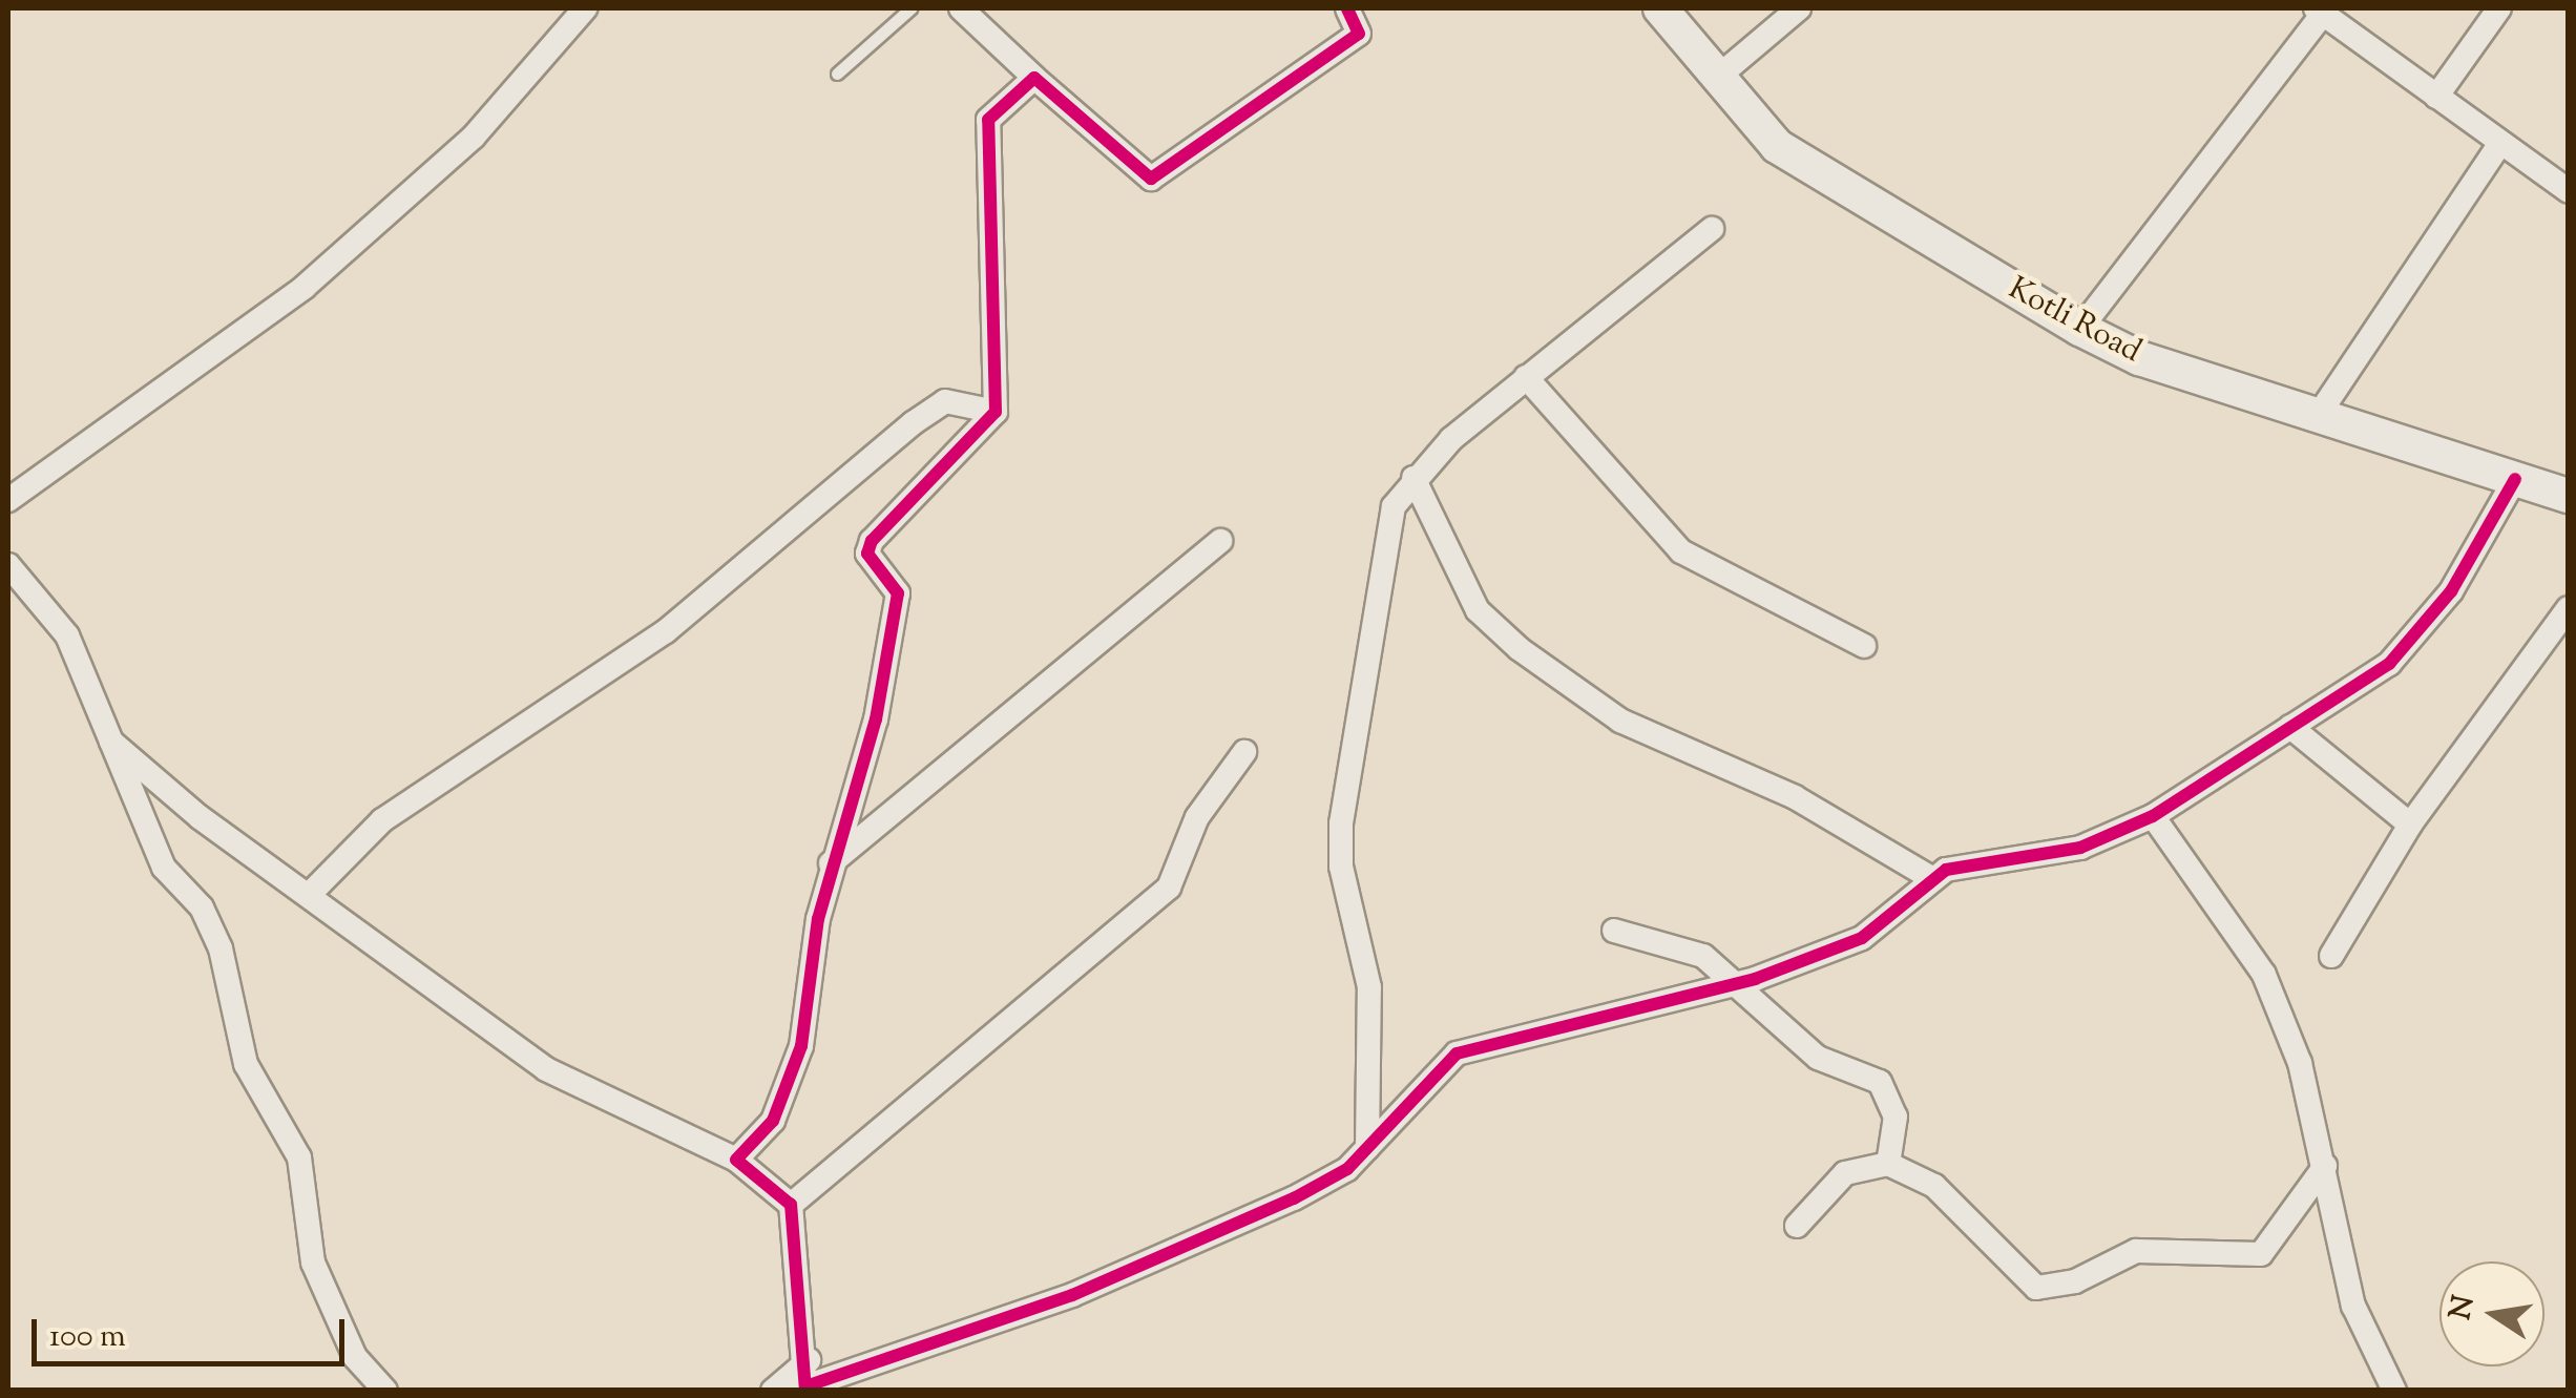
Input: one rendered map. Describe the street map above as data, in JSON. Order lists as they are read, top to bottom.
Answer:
{
  "streets": {
    "main road": ["Kotli Road"]
  },
  "scale_bar": "100 m",
  "north": "left"
}
